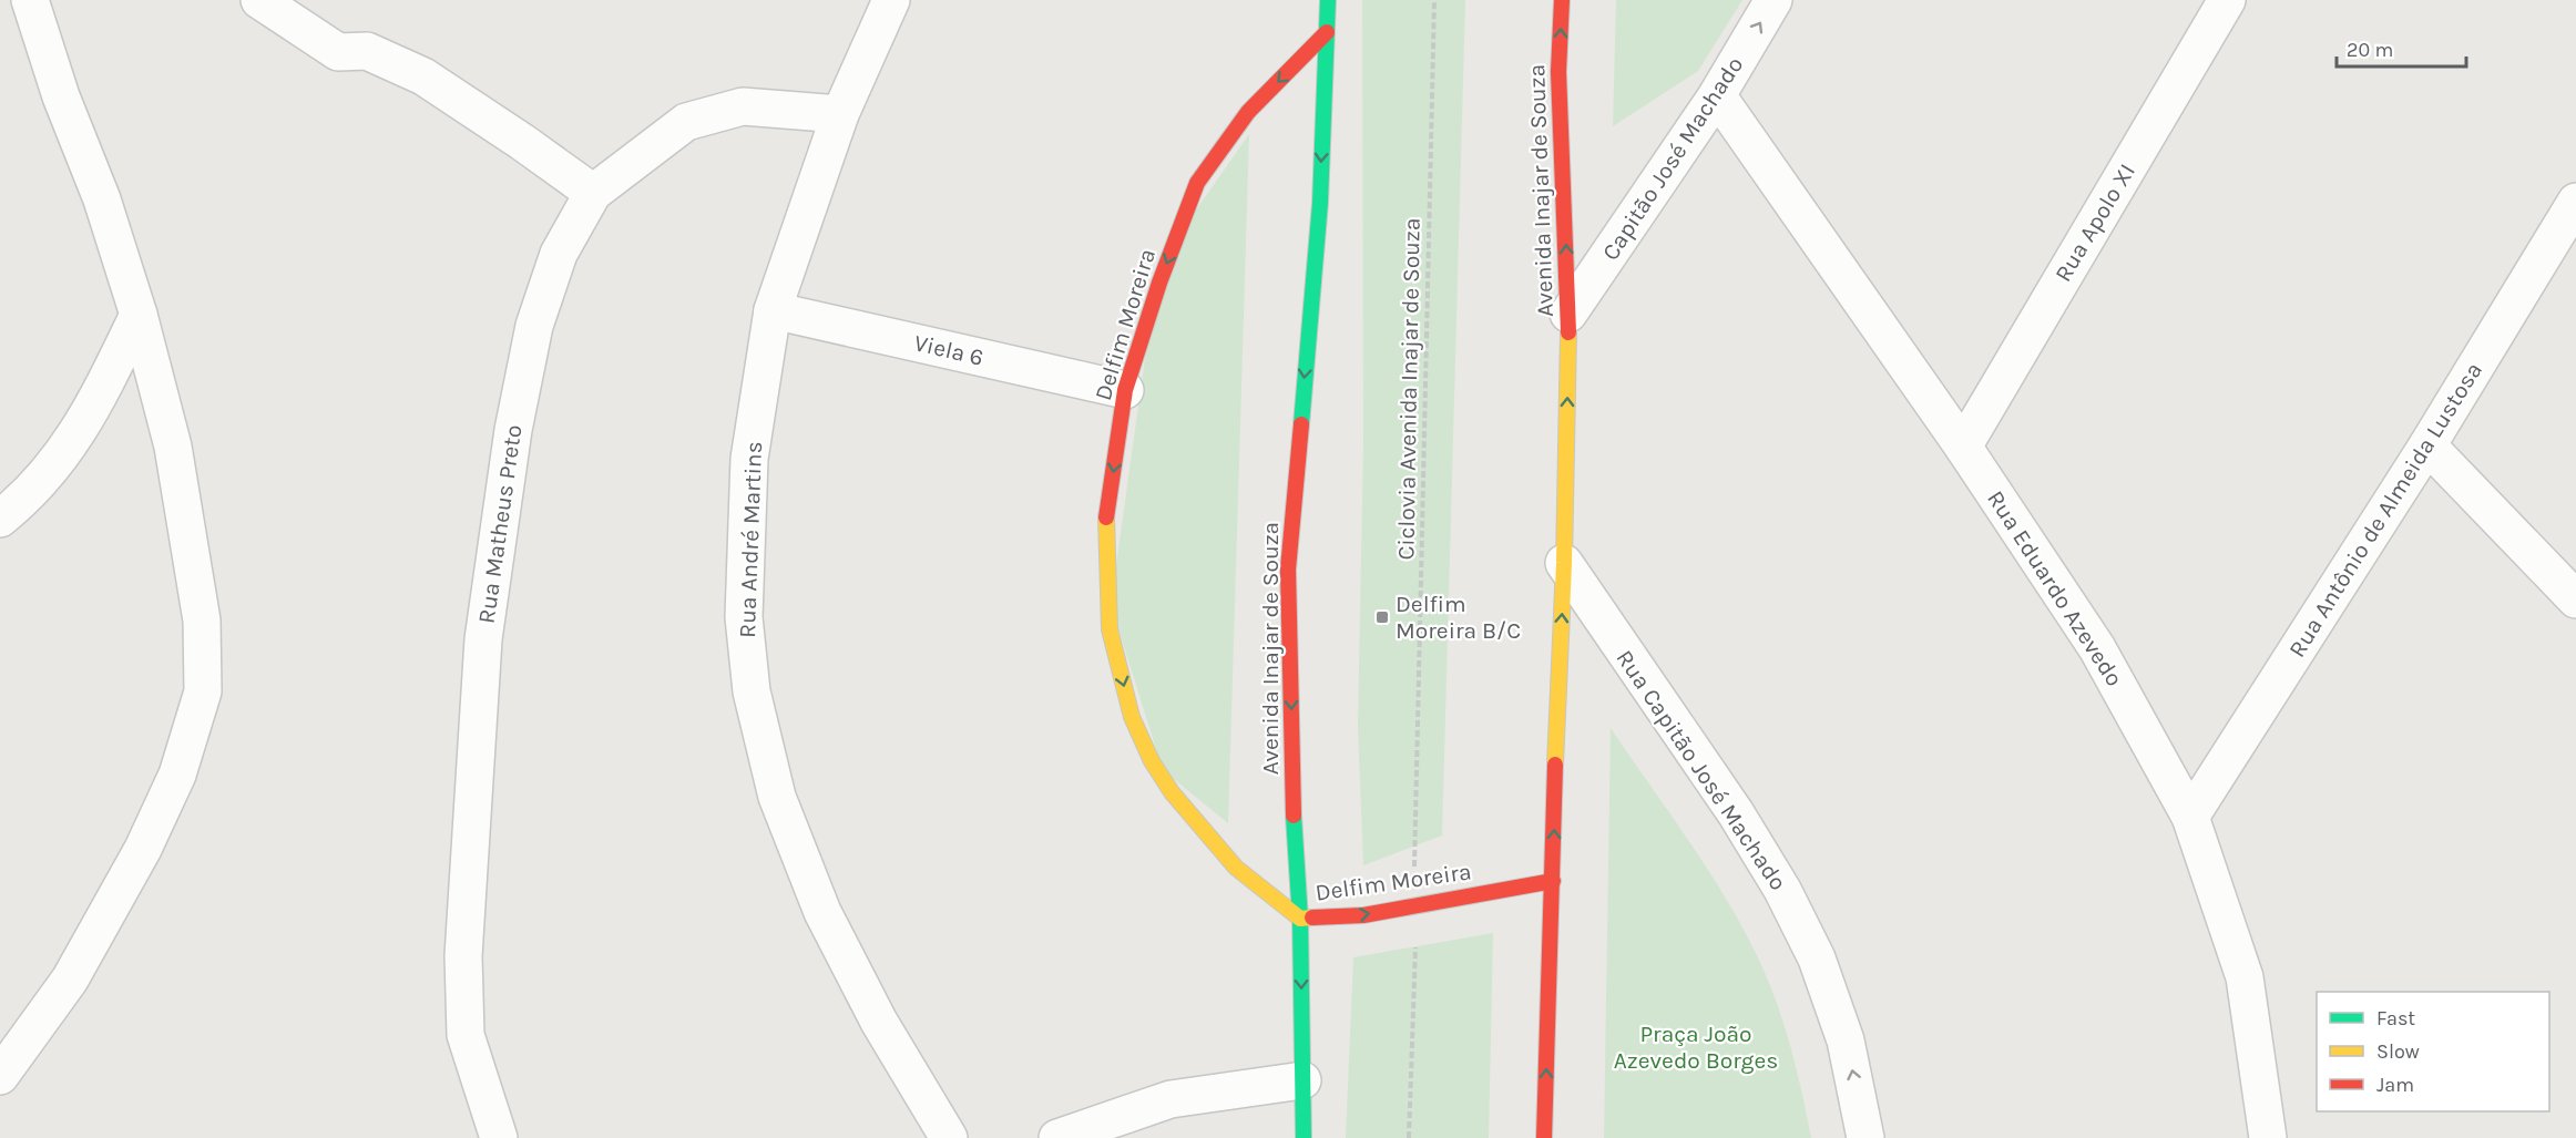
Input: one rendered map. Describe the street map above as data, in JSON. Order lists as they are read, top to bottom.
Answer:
{
  "streets": {
    "main road": ["Avenida Inajar de Souza", "Delfim Moreira"],
    "street": [
      "Capitão José Machado",
      "Rua Apolo XI",
      "Viela 6",
      "Rua Antônio de Almeida Lustosa",
      "Rua Matheus Preto",
      "Rua André Martins",
      "Rua Eduardo Azevedo",
      "Rua Capitão José Machado"
    ],
    "path": ["Ciclovia Avenida Inajar de Souza"]
  },
  "crossings": [
    ["Capitão José Machado", "Avenida Inajar de Souza"],
    ["Capitão José Machado", "Rua Eduardo Azevedo"],
    ["Avenida Inajar de Souza", "Delfim Moreira"],
    ["Avenida Inajar de Souza", "Rua Capitão José Machado"],
    ["Rua Apolo XI", "Rua Eduardo Azevedo"],
    ["Delfim Moreira", "Viela 6"],
    ["Delfim Moreira", "Ciclovia Avenida Inajar de Souza"],
    ["Viela 6", "Rua André Martins"],
    ["Rua Antônio de Almeida Lustosa", "Rua Eduardo Azevedo"],
    ["Rua Matheus Preto", "Rua André Martins"]
  ],
  "one_way": ["Rua Capitão José Machado"],
  "parks": ["Praça João Azevedo Borges"],
  "places": {
    "transit": ["Delfim Moreira B/C"]
  },
  "legend": ["Fast", "Slow", "Jam"],
  "scale_bar": "20 m"
}
